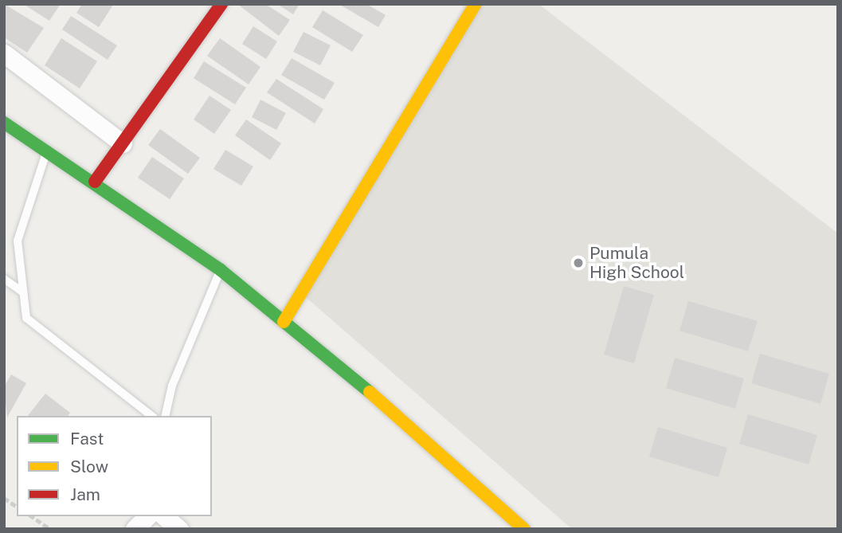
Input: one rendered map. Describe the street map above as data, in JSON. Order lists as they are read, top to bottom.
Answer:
{
  "places": ["Pumula High School"],
  "legend": ["Fast", "Slow", "Jam"]
}
